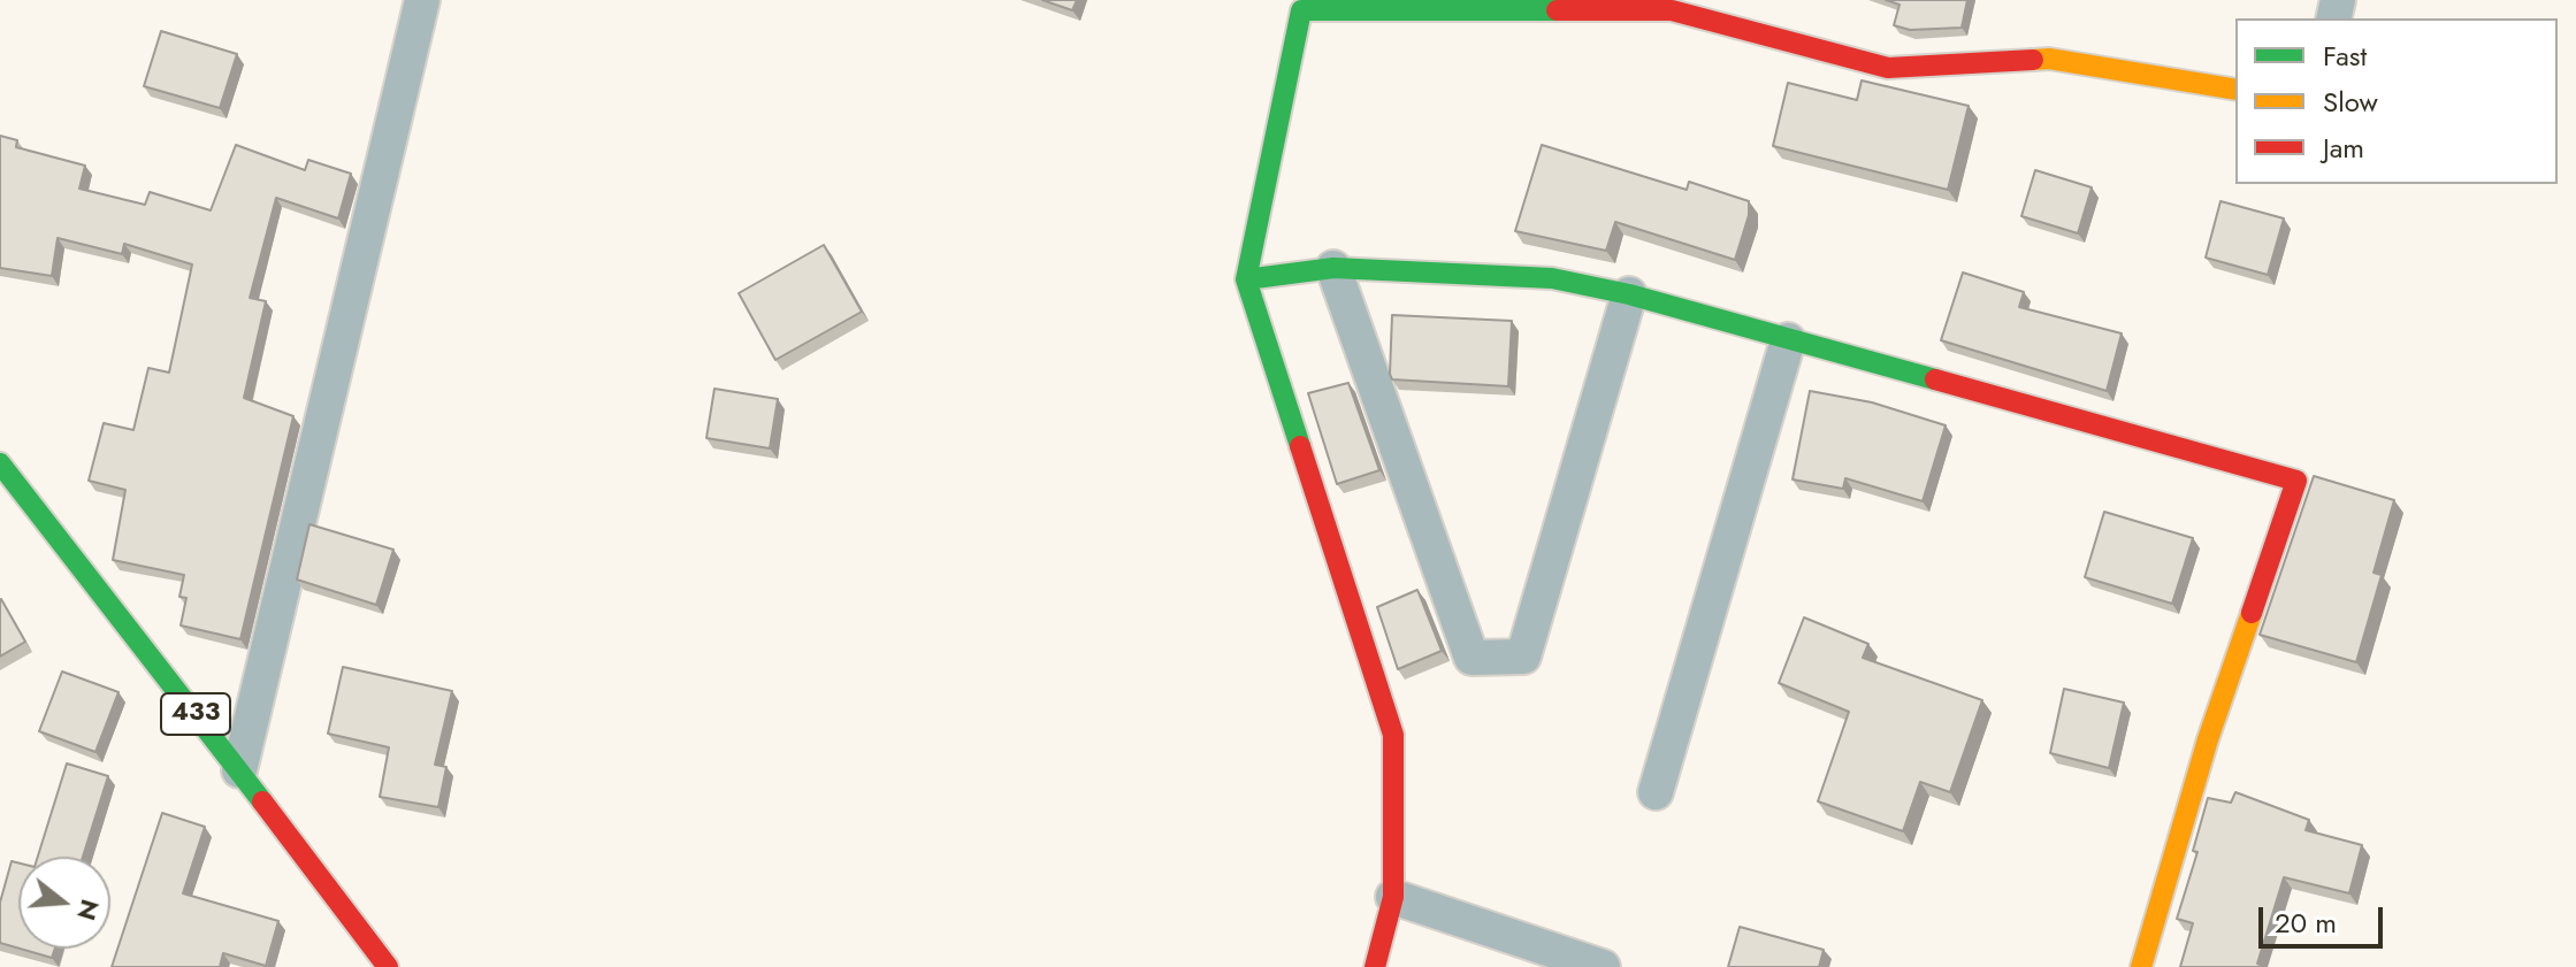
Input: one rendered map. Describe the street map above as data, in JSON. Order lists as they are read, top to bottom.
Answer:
{
  "streets": {
    "street": ["433"]
  },
  "legend": ["Fast", "Slow", "Jam"],
  "scale_bar": "20 m",
  "north": "right"
}
